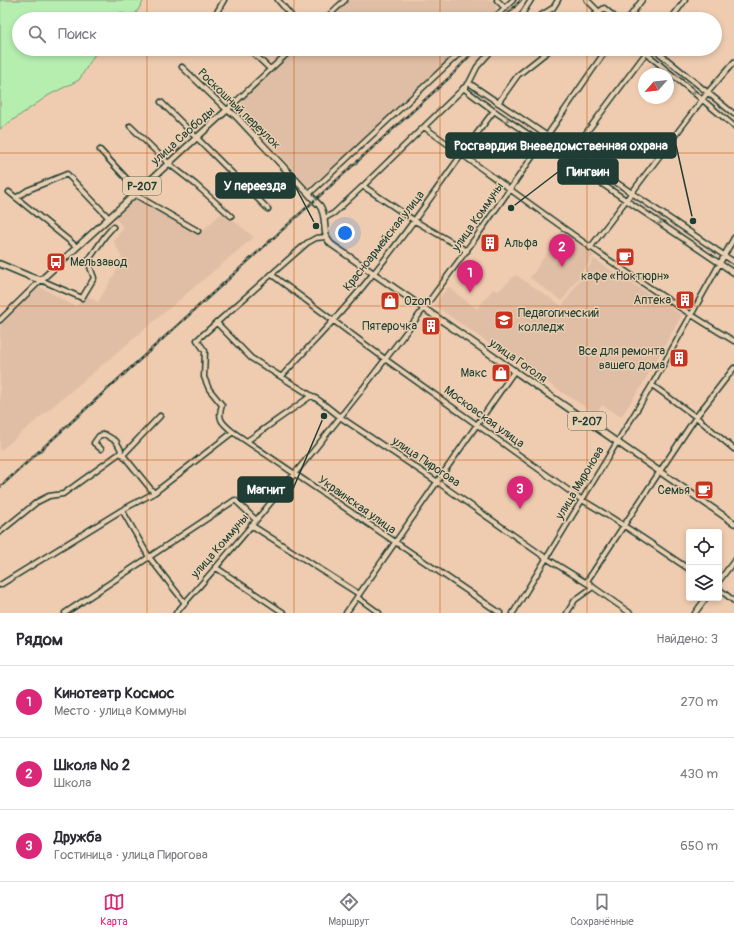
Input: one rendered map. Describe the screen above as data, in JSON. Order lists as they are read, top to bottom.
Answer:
{
  "streets": {
    "main road": [
      "Роскошный переулок",
      "улица Свободы",
      "Р-207",
      "улица Гоголя"
    ],
    "street": [
      "улица Коммуны",
      "Красноармейская улица",
      "Московская улица",
      "улица Пирогова",
      "улица Миронова",
      "Украинская улица"
    ]
  },
  "crossings": [
    ["Роскошный переулок", "улица Свободы"],
    ["улица Коммуны", "улица Гоголя"],
    ["улица Коммуны", "Московская улица"],
    ["улица Коммуны", "улица Пирогова"],
    ["улица Коммуны", "Украинская улица"],
    ["Красноармейская улица", "улица Гоголя"],
    ["Красноармейская улица", "Московская улица"],
    ["Красноармейская улица", "улица Пирогова"],
    ["улица Гоголя", "улица Миронова"],
    ["Московская улица", "улица Миронова"],
    ["улица Пирогова", "улица Миронова"],
    ["улица Пирогова", "Украинская улица"]
  ],
  "places": {
    "other": [
      "Пингвин",
      "Росгвардия Вневедомственная охрана",
      "У переезда",
      "Магнит"
    ],
    "building": [
      "Альфа",
      "Аптека",
      "Пятерочка",
      "Все для ремонта вашего дома"
    ],
    "cafe": ["кафе «Ноктюрн»", "Семья"],
    "bus stop": ["Мельзавод"],
    "shop": ["Ozon", "Макс"],
    "school or university": ["Педагогический колледж"]
  },
  "north": "bottom left",
  "page": {
    "search": "Поиск",
    "pins": ["2", "1", "3"],
    "heading": ["Рядом", "Найдено: 3"],
    "list": [
      {
        "mark": "1",
        "name": "Кинотеатр Космос",
        "note": "Место · улица Коммуны",
        "value": "270 m"
      },
      {
        "mark": "2",
        "name": "Школа № 2",
        "note": "Школа",
        "value": "430 m"
      },
      {
        "mark": "3",
        "name": "Дружба",
        "note": "Гостиница · улица Пирогова",
        "value": "650 m"
      }
    ],
    "nav": ["Карта", "Маршрут", "Сохранённые"]
  }
}
